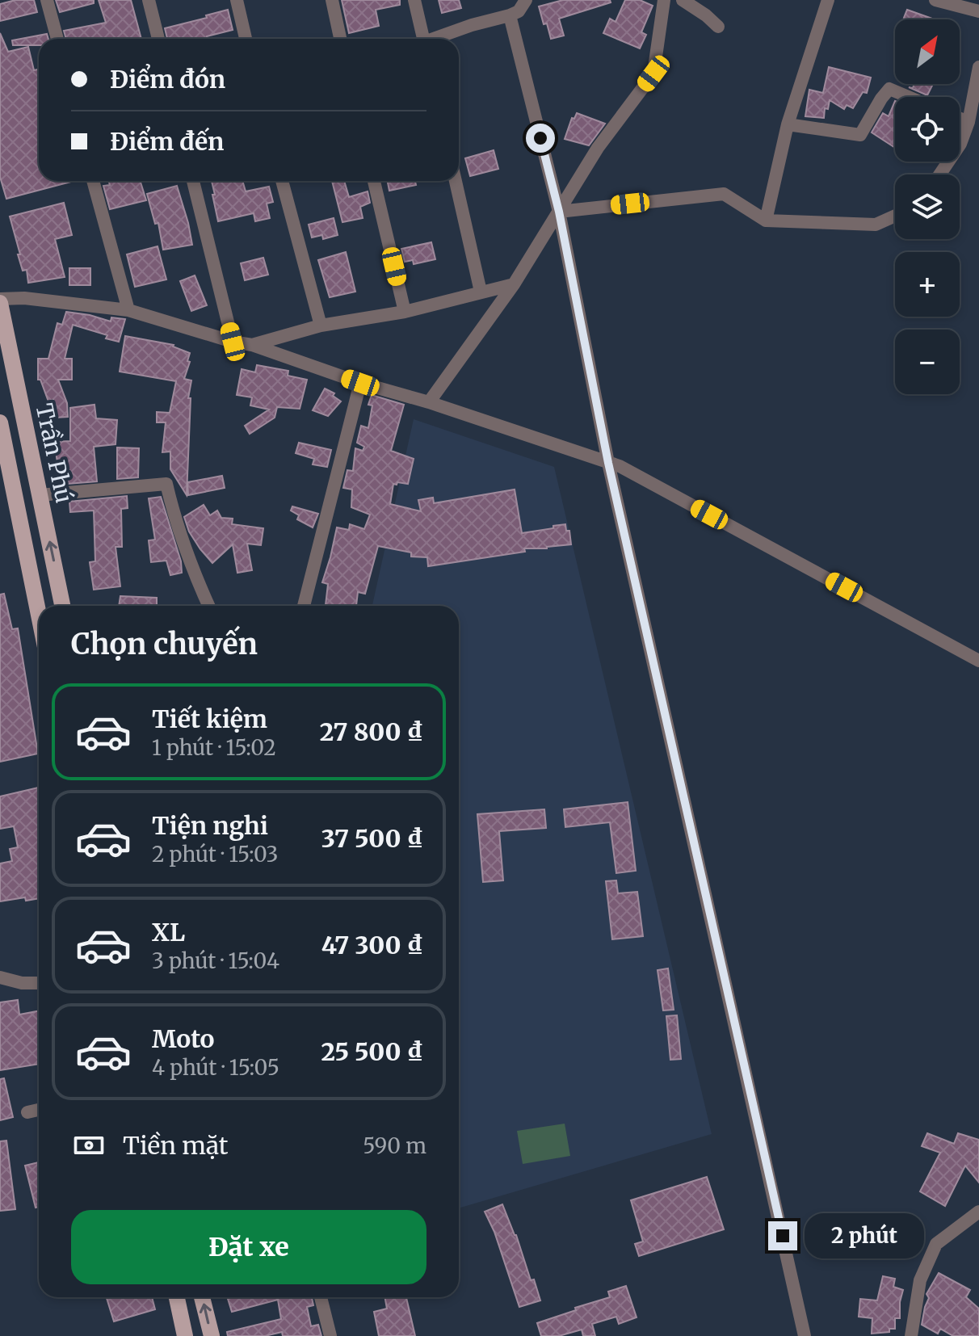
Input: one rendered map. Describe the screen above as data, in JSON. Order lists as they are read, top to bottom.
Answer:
{
  "streets": {
    "main road": ["Trần Phú"]
  },
  "north": "top right",
  "page": {
    "map_buttons": ["+", "−"],
    "banner": ["Điểm đón", "Điểm đến"],
    "heading": "Chọn chuyến",
    "list": [
      {
        "name": "Tiết kiệm",
        "note": "1 phút · 15:02",
        "value": "27 800 ₫"
      },
      {
        "name": "Tiện nghi",
        "note": "2 phút · 15:03",
        "value": "37 500 ₫"
      },
      {
        "name": "XL",
        "note": "3 phút · 15:04",
        "value": "47 300 ₫"
      },
      {
        "name": "Moto",
        "note": "4 phút · 15:05",
        "value": "25 500 ₫"
      }
    ],
    "pay": ["Tiền mặt", "590 m"],
    "buttons": "Đặt xe",
    "bubble": "2 phút"
  }
}
